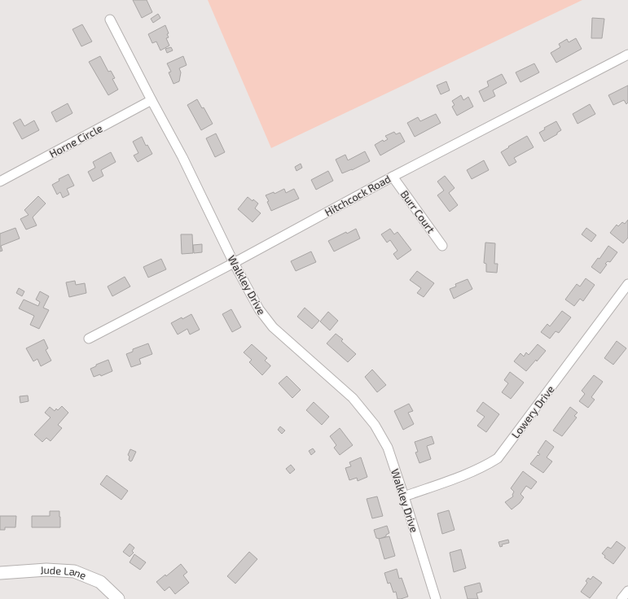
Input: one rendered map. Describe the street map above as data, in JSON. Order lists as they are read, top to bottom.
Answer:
{
  "streets": {
    "street": [
      "Horne Circle",
      "Hitchcock Road",
      "Burr Court",
      "Walkley Drive",
      "Lowery Drive",
      "Jude Lane"
    ]
  },
  "crossings": [
    ["Horne Circle", "Walkley Drive"],
    ["Hitchcock Road", "Burr Court"],
    ["Hitchcock Road", "Walkley Drive"],
    ["Walkley Drive", "Lowery Drive"]
  ]
}
